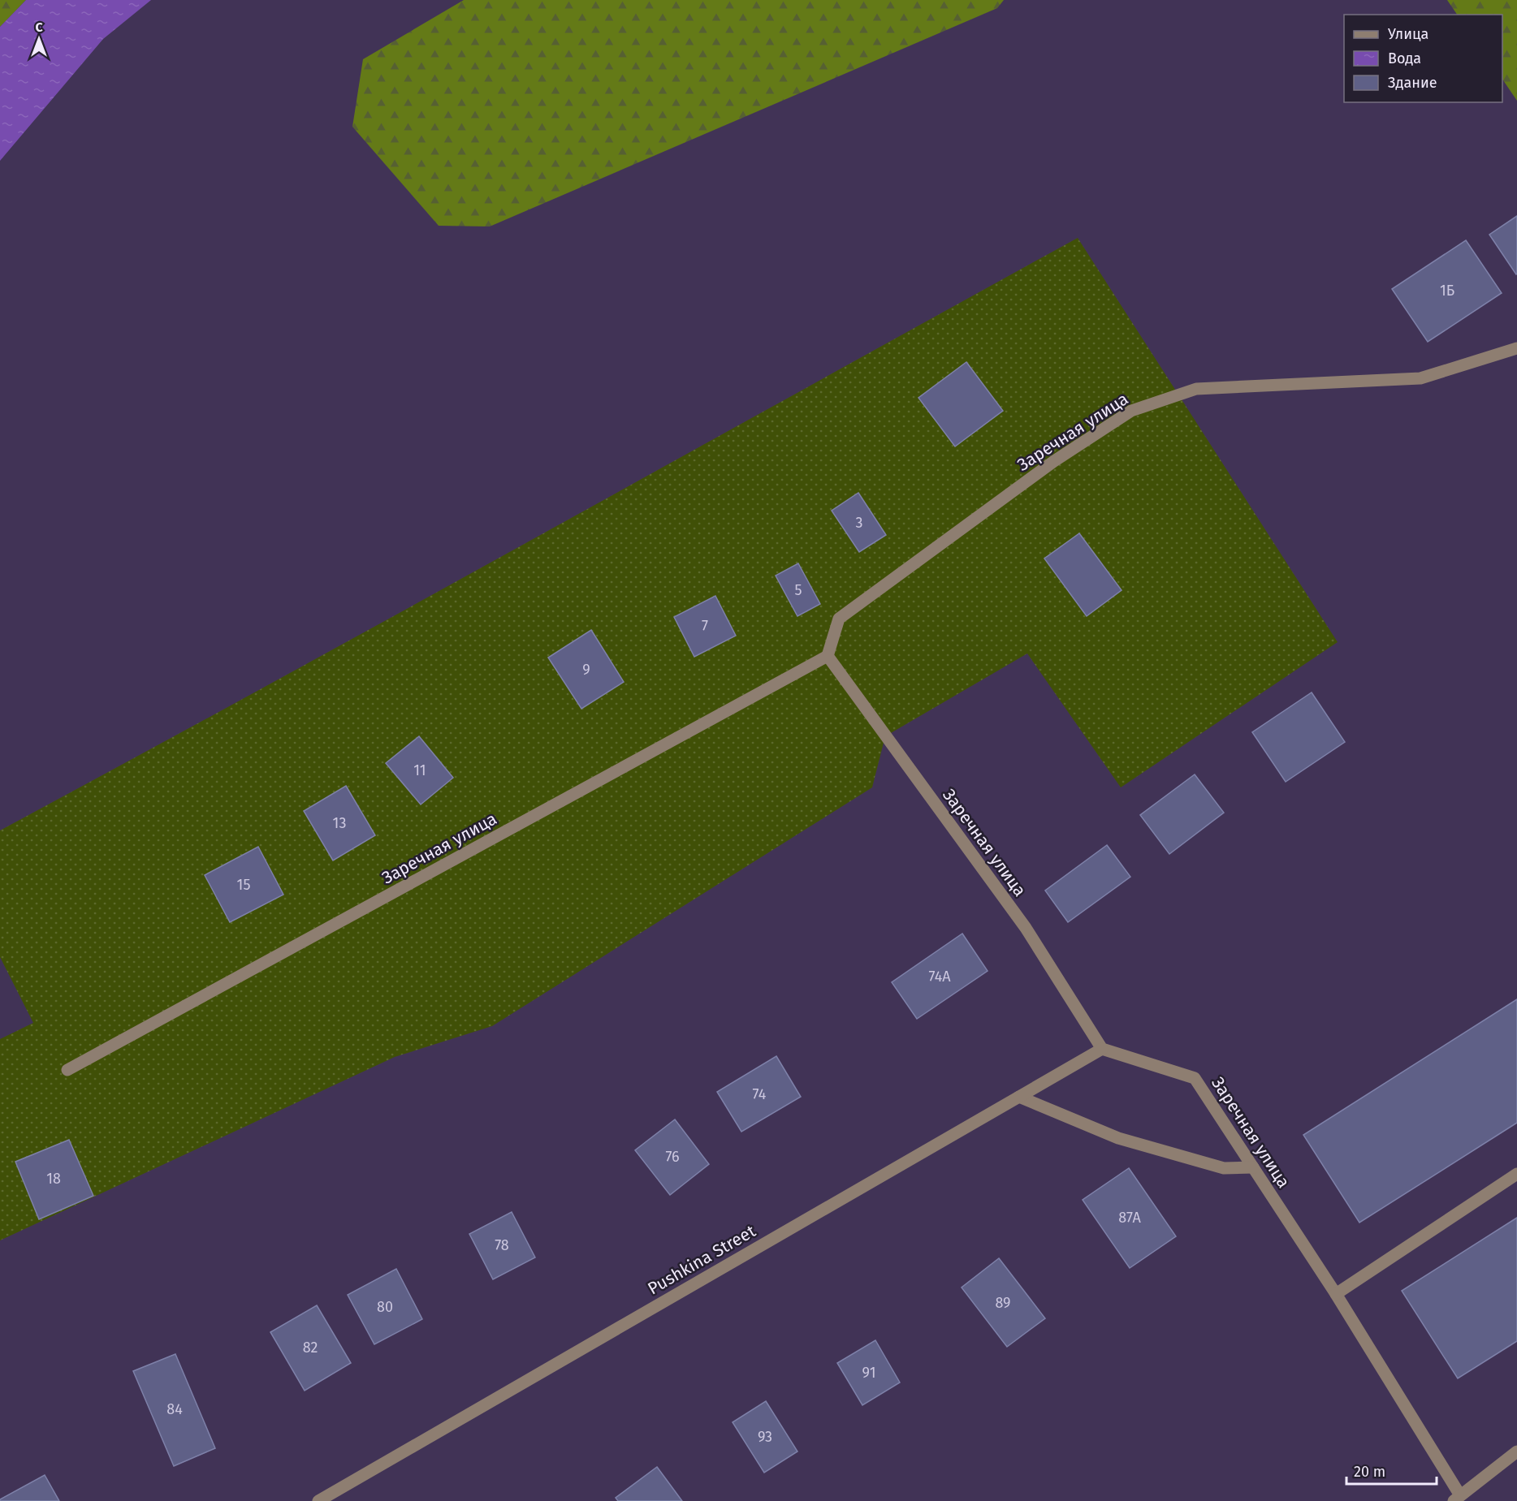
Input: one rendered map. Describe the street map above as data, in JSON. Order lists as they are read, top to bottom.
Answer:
{
  "streets": {
    "street": ["Заречная улица", "Pushkina Street"]
  },
  "crossings": [
    ["Заречная улица", "Pushkina Street"]
  ],
  "house_numbers": [
    "1Б",
    "3",
    "5",
    "7",
    "9",
    "11",
    "13",
    "15",
    "74А",
    "74",
    "76",
    "18",
    "87А",
    "78",
    "89",
    "80",
    "82",
    "91",
    "84",
    "93"
  ],
  "legend": ["Улица", "Вода", "Здание"],
  "scale_bar": "20 m",
  "north": "top"
}
